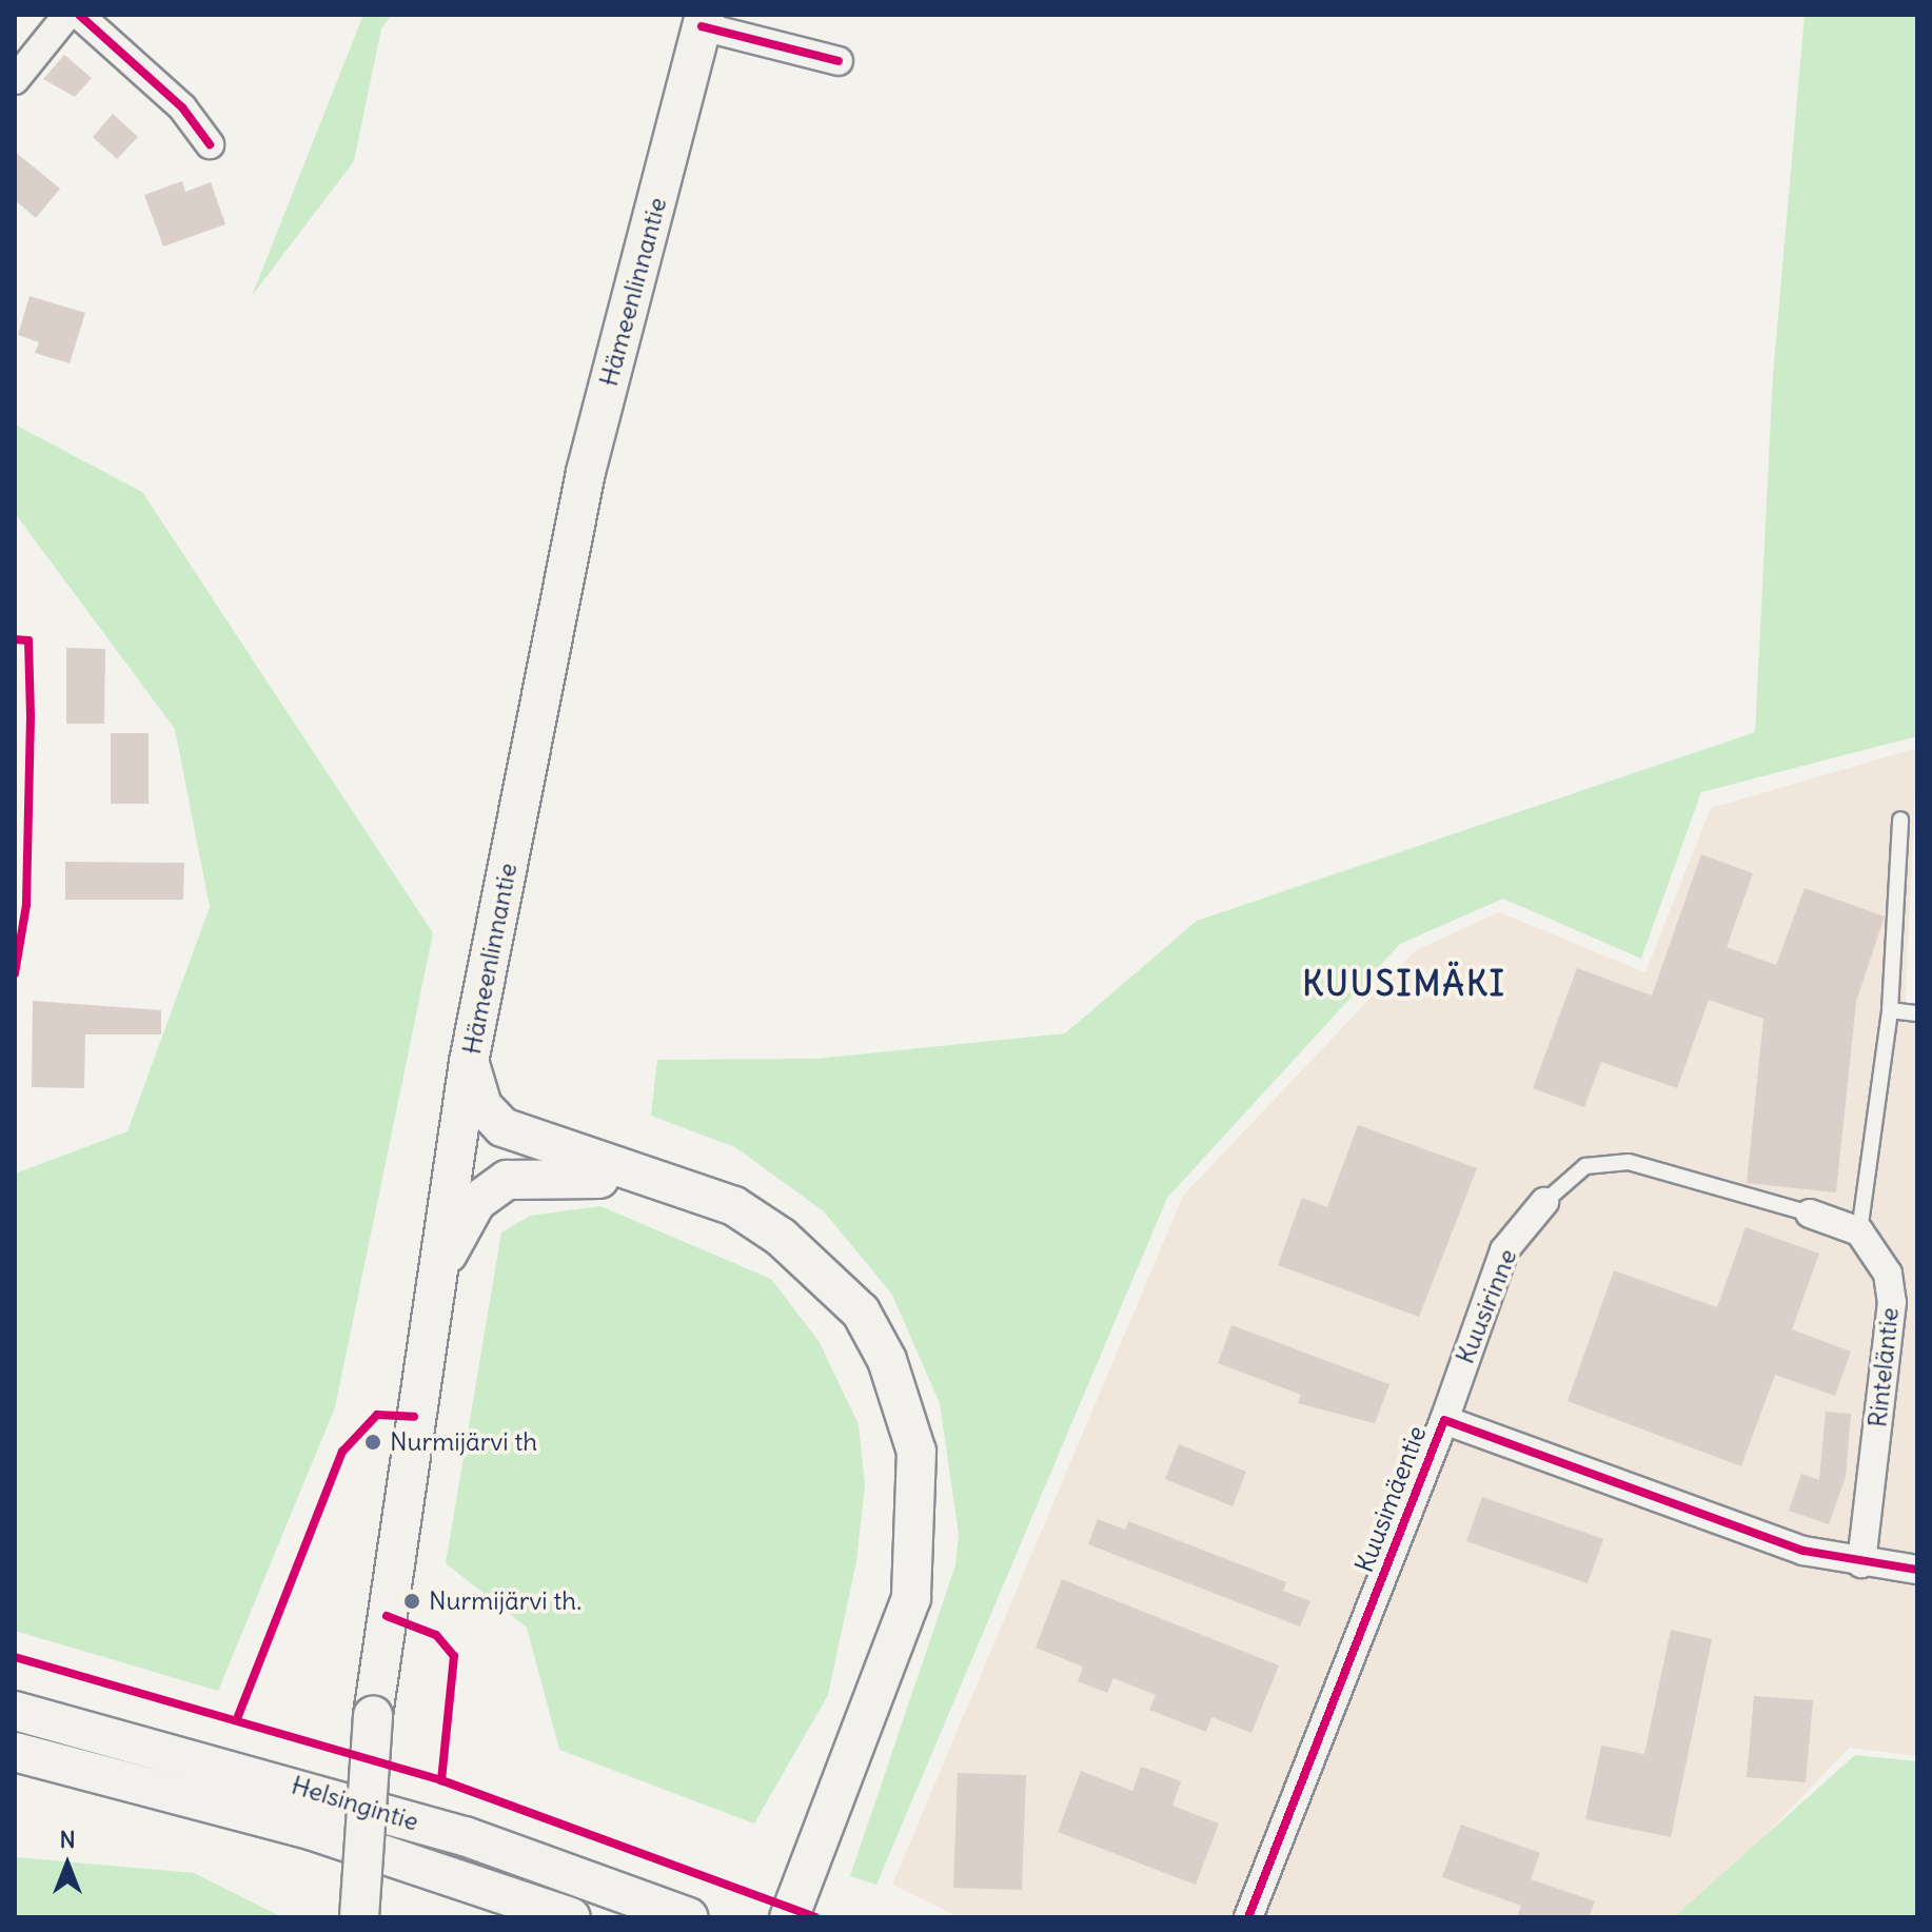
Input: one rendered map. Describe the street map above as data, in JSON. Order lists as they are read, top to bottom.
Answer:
{
  "streets": {
    "main road": ["Hämeenlinnantie", "Helsingintie"],
    "street": ["Kuusirinne", "Rinteläntie", "Kuusimäentie"]
  },
  "crossings": [
    ["Kuusirinne", "Kuusimäentie"],
    ["Rinteläntie", "Kuusimäentie"]
  ],
  "districts": ["KUUSIMÄKI"],
  "places": ["Nurmijärvi th", "Nurmijärvi th."],
  "north": "top"
}
